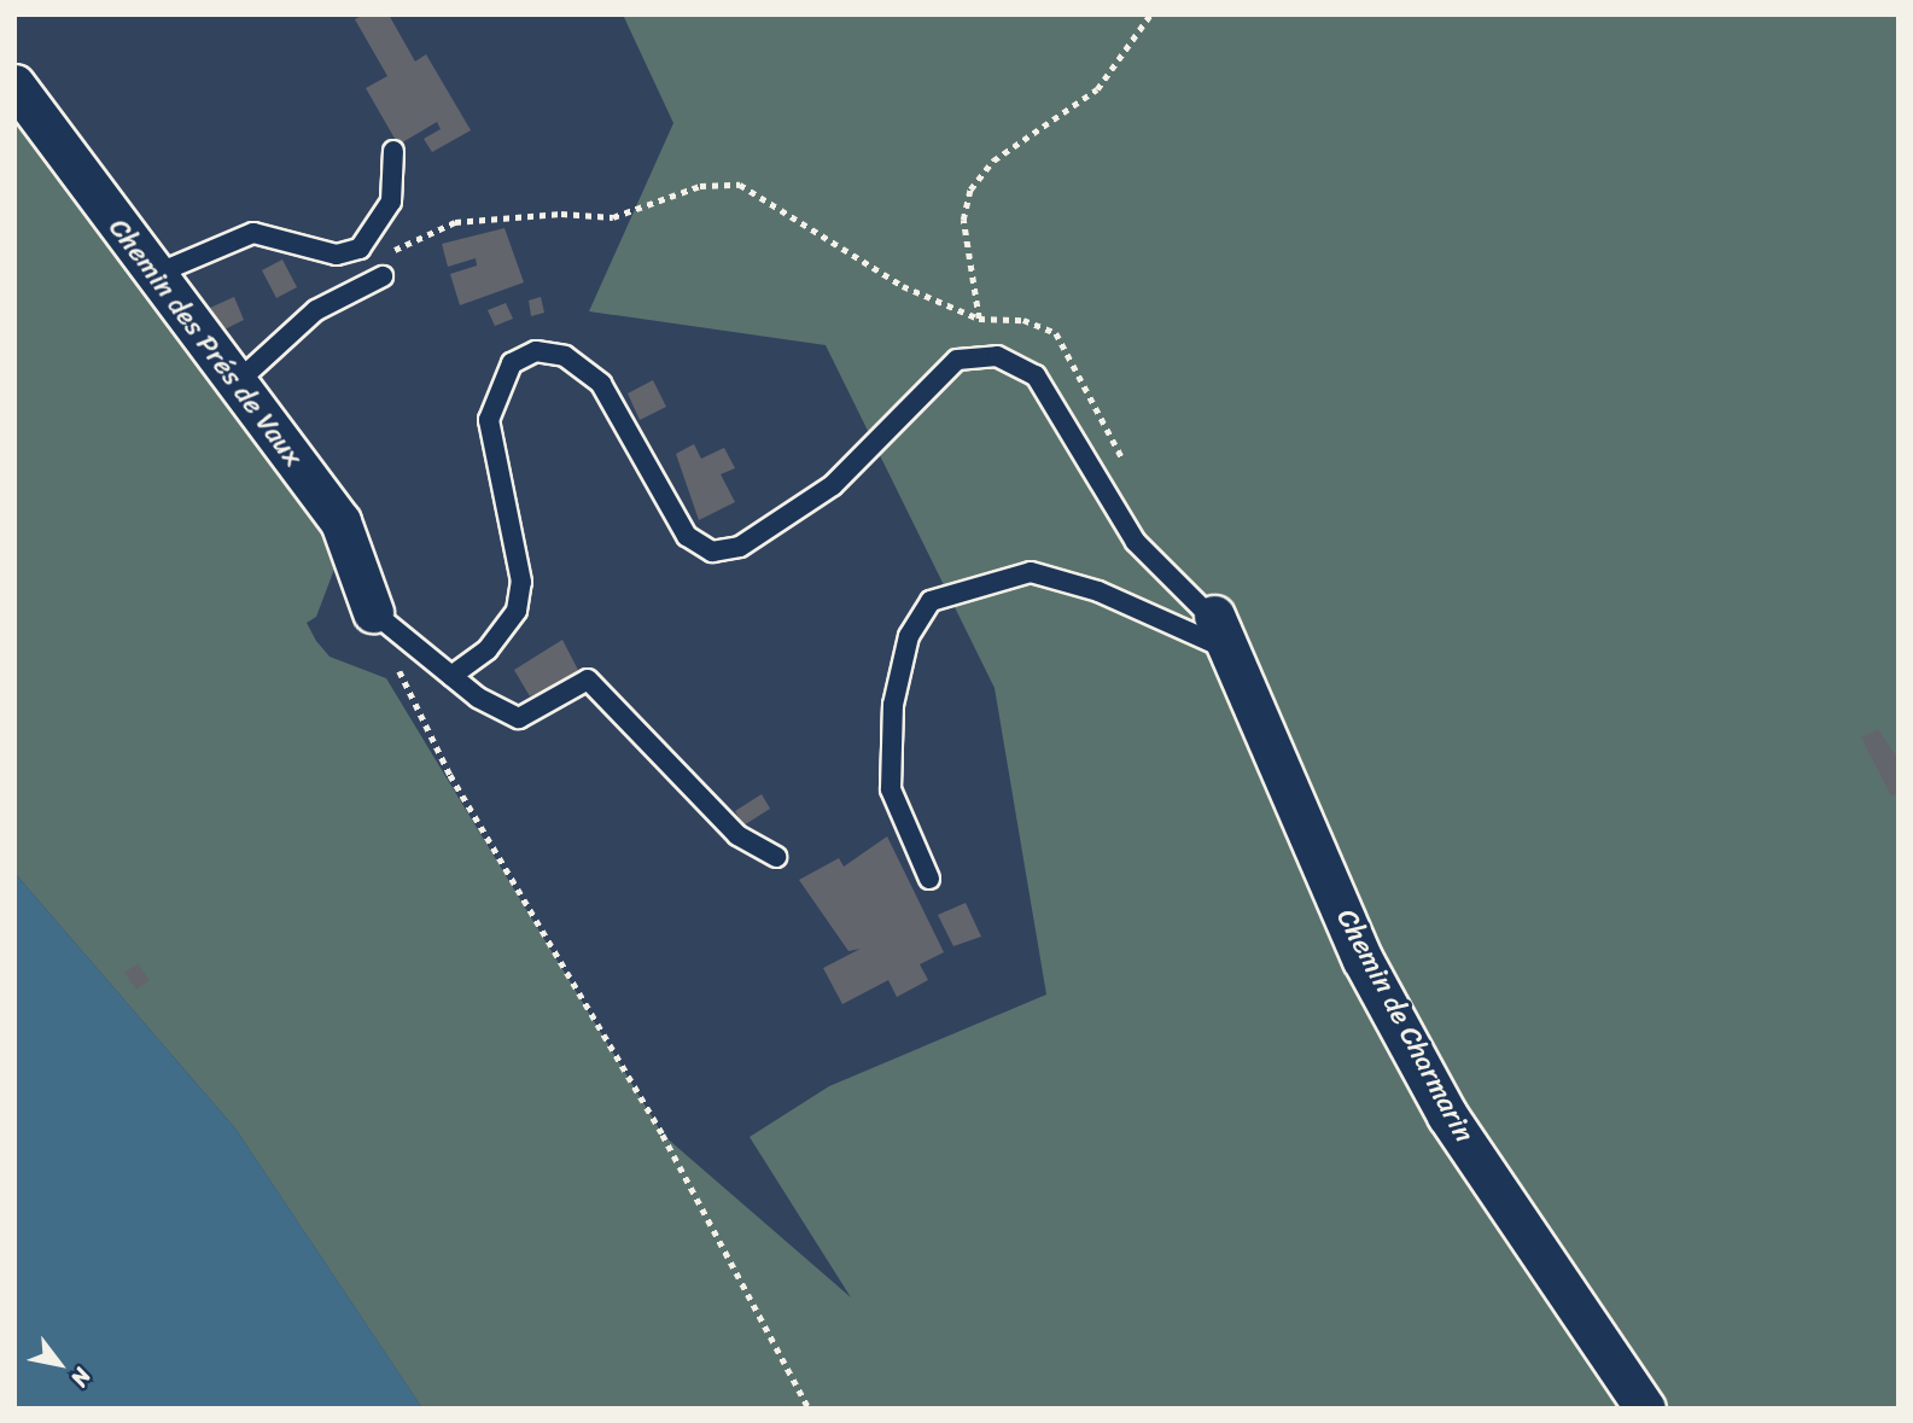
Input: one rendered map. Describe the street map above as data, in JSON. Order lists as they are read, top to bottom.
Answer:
{
  "streets": {
    "street": ["Chemin des Prés de Vaux", "Chemin de Charmarin"]
  },
  "north": "bottom right"
}
